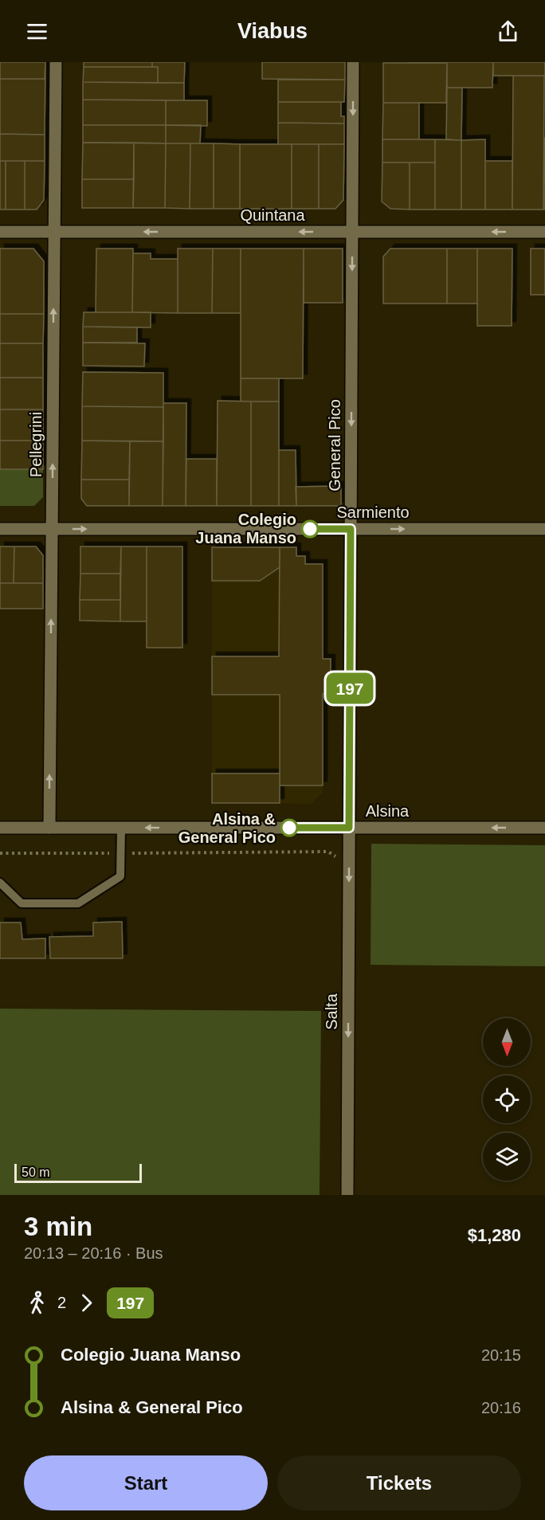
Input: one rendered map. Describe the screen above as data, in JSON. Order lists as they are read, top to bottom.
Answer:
{
  "streets": {
    "street": [
      "Quintana",
      "Pellegrini",
      "General Pico",
      "Sarmiento",
      "Alsina",
      "Salta"
    ]
  },
  "crossings": [
    ["Quintana", "Pellegrini"],
    ["Quintana", "General Pico"],
    ["Pellegrini", "Sarmiento"],
    ["Pellegrini", "Alsina"],
    ["General Pico", "Sarmiento"],
    ["General Pico", "Alsina"],
    ["General Pico", "Salta"],
    ["Alsina", "Salta"]
  ],
  "one_way": [
    "Quintana",
    "Pellegrini",
    "General Pico",
    "Sarmiento",
    "Alsina",
    "Salta"
  ],
  "places": ["Colegio Juana Manso", "Alsina & General Pico"],
  "lines": ["bus line 197"],
  "scale_bar": "50 m",
  "north": "bottom",
  "page": {
    "header": "Viabus",
    "on_map": "197",
    "scale": "50 m",
    "heading": ["3 min", "20:13 – 20:16 · Bus", "$1,280"],
    "legs": ["2", "197"],
    "list": [
      {
        "name": "Colegio Juana Manso",
        "value": "20:15"
      },
      {
        "name": "Alsina & General Pico",
        "value": "20:16"
      }
    ],
    "buttons": ["Start", "Tickets"]
  }
}
